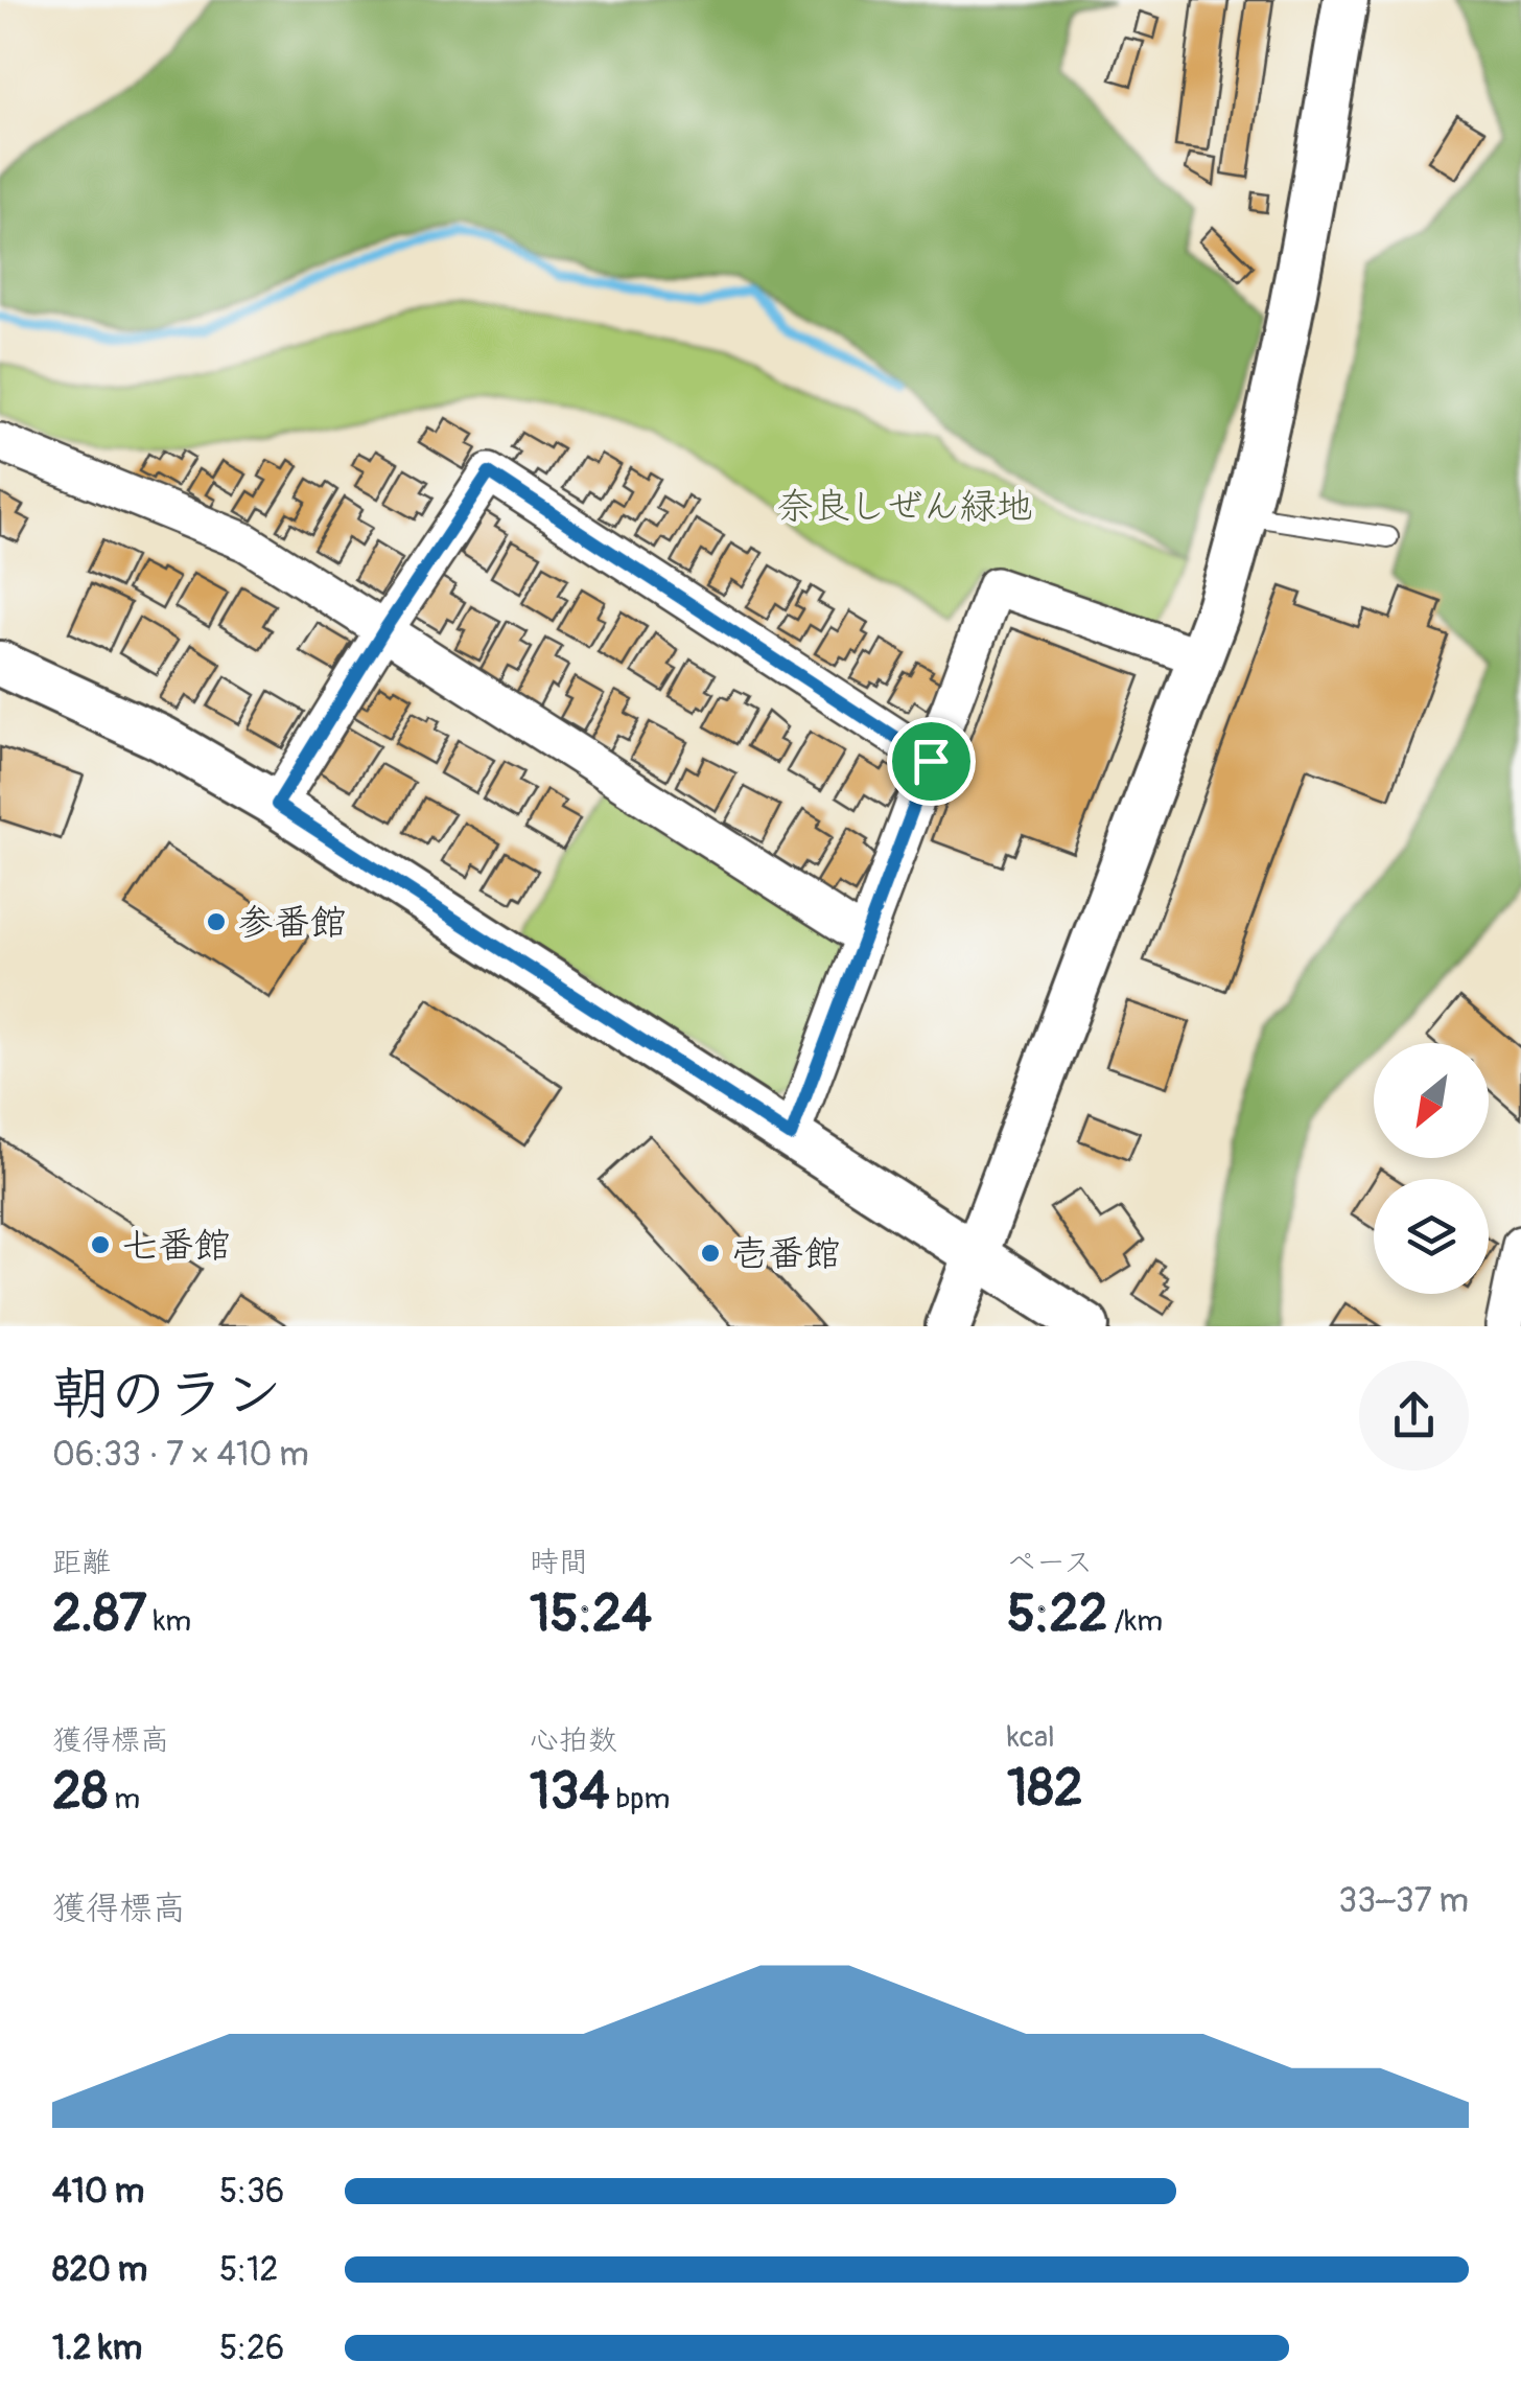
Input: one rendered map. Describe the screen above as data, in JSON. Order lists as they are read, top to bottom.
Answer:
{
  "parks": ["奈良しぜん緑地"],
  "places": ["参番館", "七番館", "壱番館"],
  "north": "bottom left",
  "page": {
    "heading": ["朝のラン", "06:33 · 7 × 410 m"],
    "stats": [
      ["距離", "2.87 km"],
      ["時間", "15:24"],
      ["ペース", "5:22 /km"],
      ["獲得標高", "28 m"],
      ["心拍数", "134 bpm"],
      ["kcal", "182"]
    ],
    "chart": ["獲得標高", "33–37 m"],
    "list": [
      {
        "name": "410 m",
        "note": "5:36"
      },
      {
        "name": "820 m",
        "note": "5:12"
      },
      {
        "name": "1.2 km",
        "note": "5:26"
      }
    ]
  }
}
